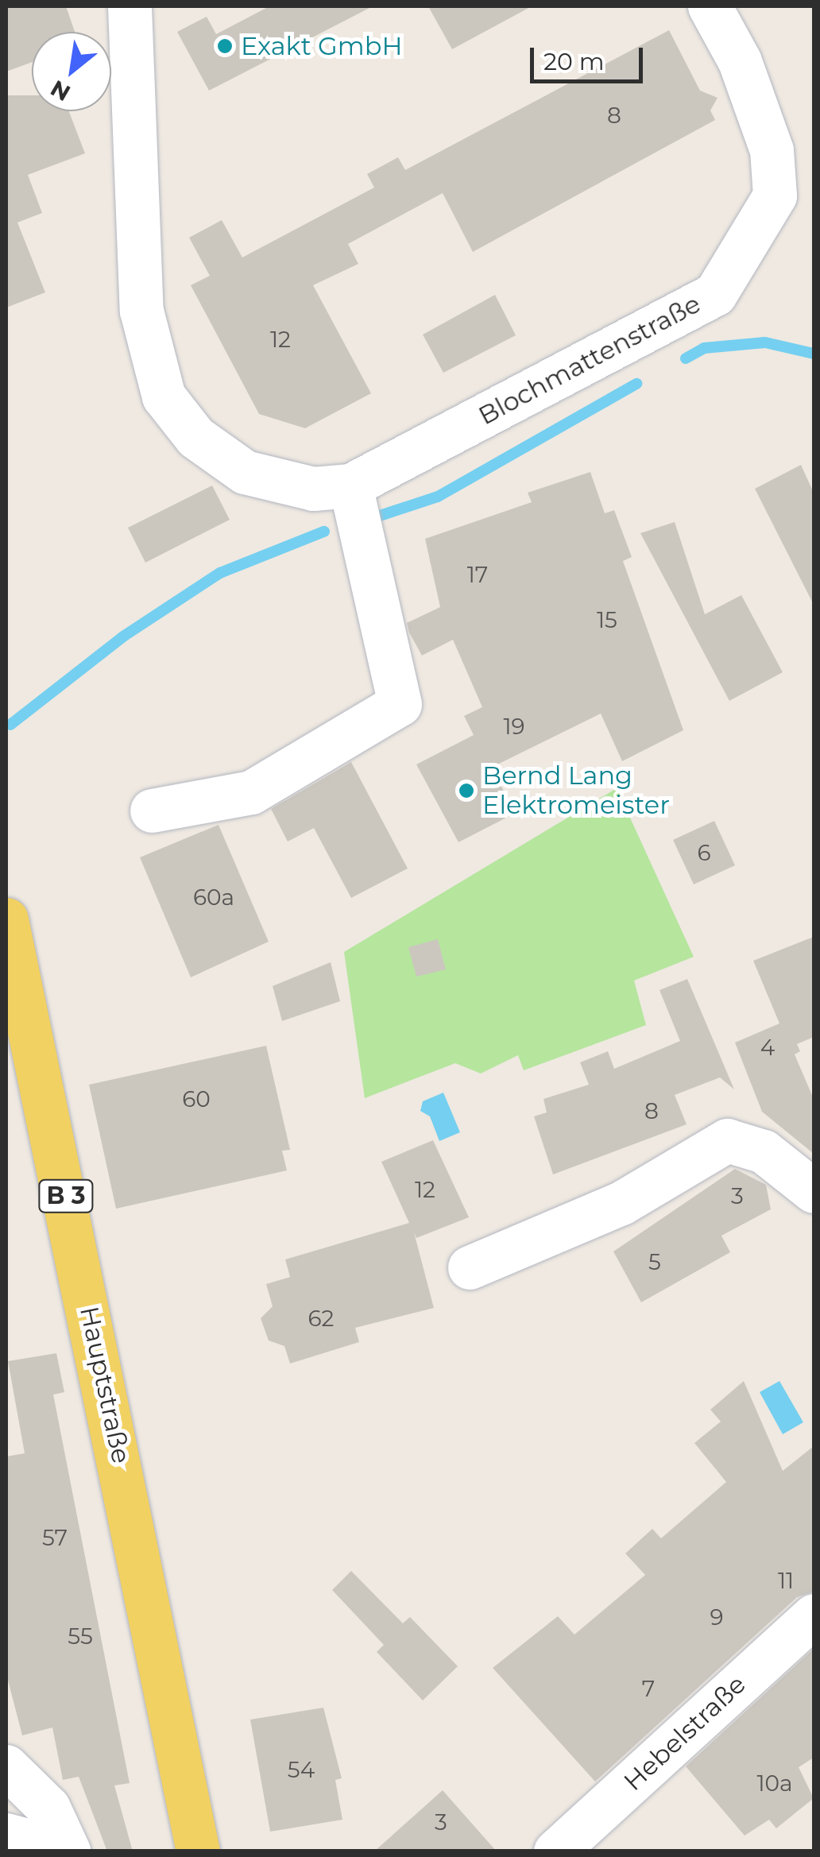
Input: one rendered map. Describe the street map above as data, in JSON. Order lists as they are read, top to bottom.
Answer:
{
  "streets": {
    "main road": ["B 3", "Hauptstraße"],
    "street": ["Blochmattenstraße", "Hebelstraße"]
  },
  "places": ["Exakt GmbH", "Bernd Lang Elektromeister"],
  "house_numbers": [
    "8",
    "12",
    "17",
    "15",
    "19",
    "6",
    "60a",
    "4",
    "60",
    "8",
    "12",
    "3",
    "5",
    "62",
    "57",
    "11",
    "9",
    "55",
    "7",
    "54",
    "10a",
    "3"
  ],
  "scale_bar": "20 m",
  "north": "bottom left"
}
